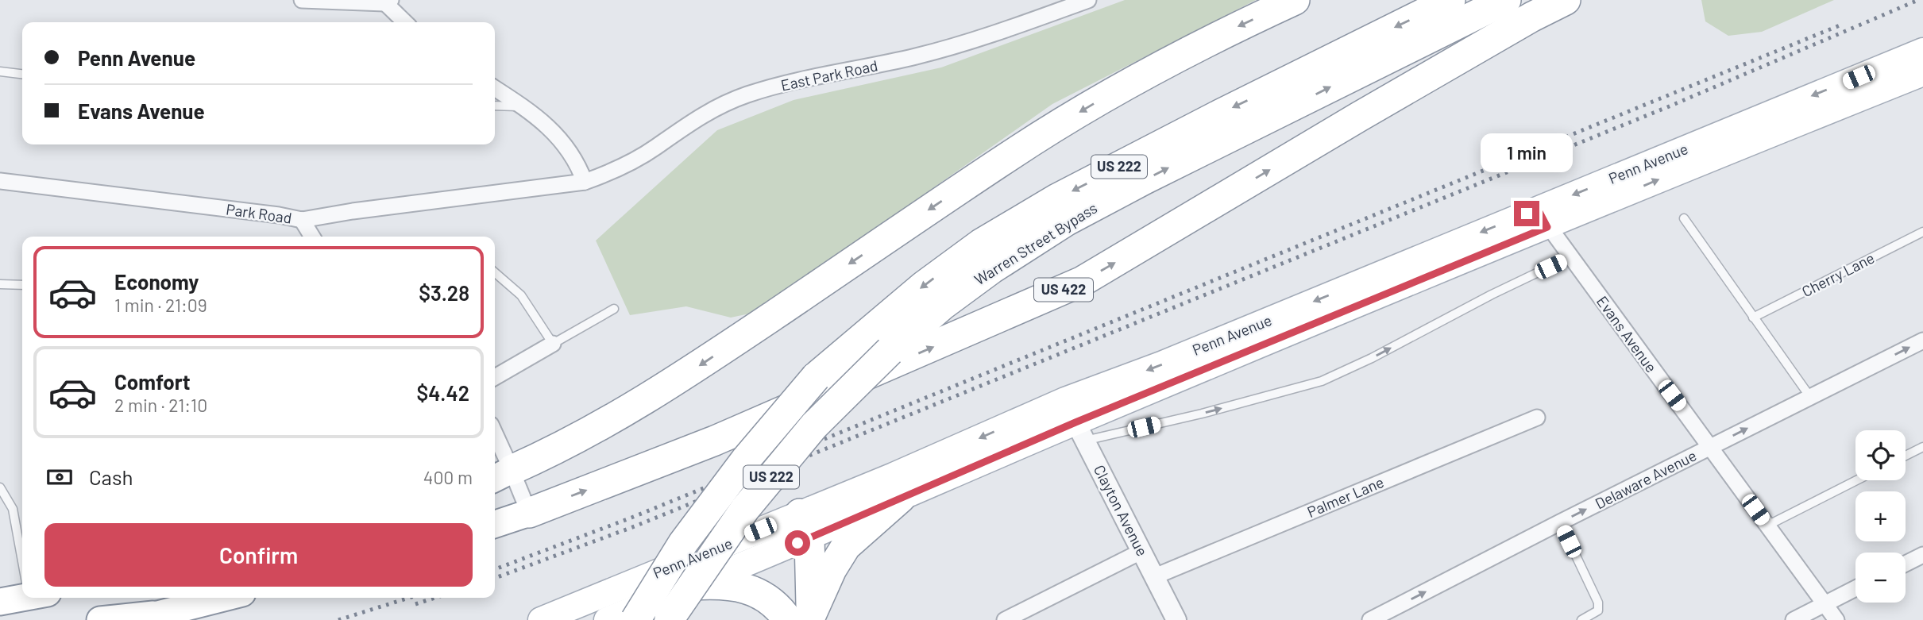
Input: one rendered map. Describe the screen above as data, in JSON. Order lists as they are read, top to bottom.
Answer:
{
  "streets": {
    "highway": ["US 222", "Warren Street Bypass", "US 422"],
    "main road": ["Penn Avenue"],
    "street": [
      "East Park Road",
      "Park Road",
      "Evans Avenue",
      "Delaware Avenue",
      "Palmer Lane",
      "Clayton Avenue"
    ],
    "lane": ["Cherry Lane"]
  },
  "crossings": [
    ["East Park Road", "Park Road"],
    ["Penn Avenue", "Evans Avenue"],
    ["Penn Avenue", "Clayton Avenue"],
    ["Evans Avenue", "Delaware Avenue"],
    ["Palmer Lane", "Clayton Avenue"]
  ],
  "one_way": ["Delaware Avenue"],
  "page": {
    "banner": ["Penn Avenue", "Evans Avenue"],
    "bubble": "1 min",
    "list": [
      {
        "name": "Economy",
        "note": "1 min · 21:09",
        "value": "$3.28"
      },
      {
        "name": "Comfort",
        "note": "2 min · 21:10",
        "value": "$4.42"
      }
    ],
    "map_buttons": ["+", "−"],
    "pay": ["Cash", "400 m"],
    "buttons": "Confirm"
  }
}
